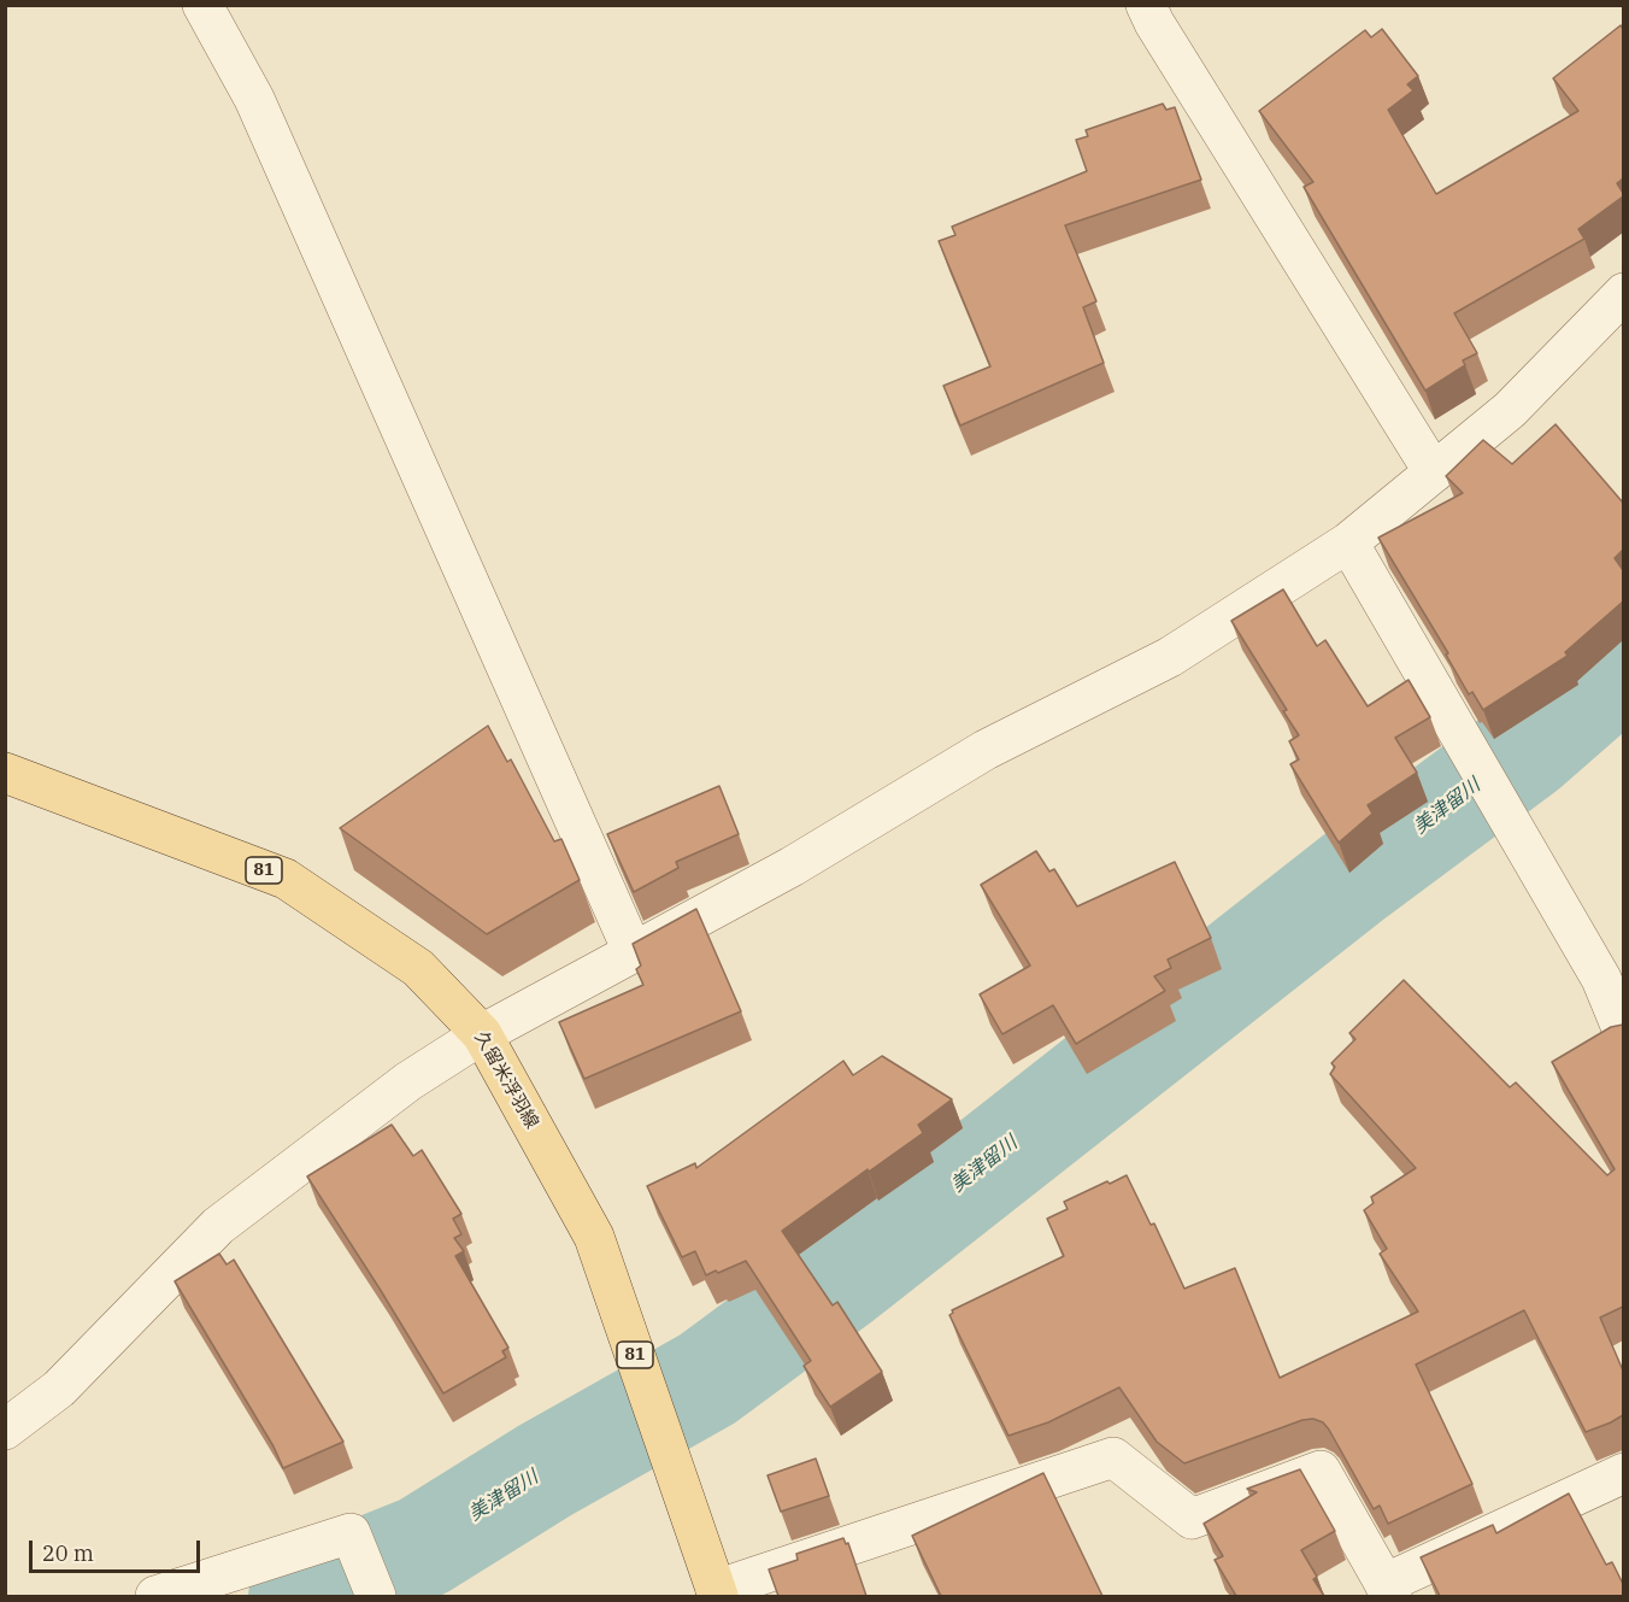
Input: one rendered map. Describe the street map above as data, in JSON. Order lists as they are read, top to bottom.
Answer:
{
  "streets": {
    "main road": ["81", "久留米浮羽線"]
  },
  "water": ["美津留川"],
  "scale_bar": "20 m"
}
